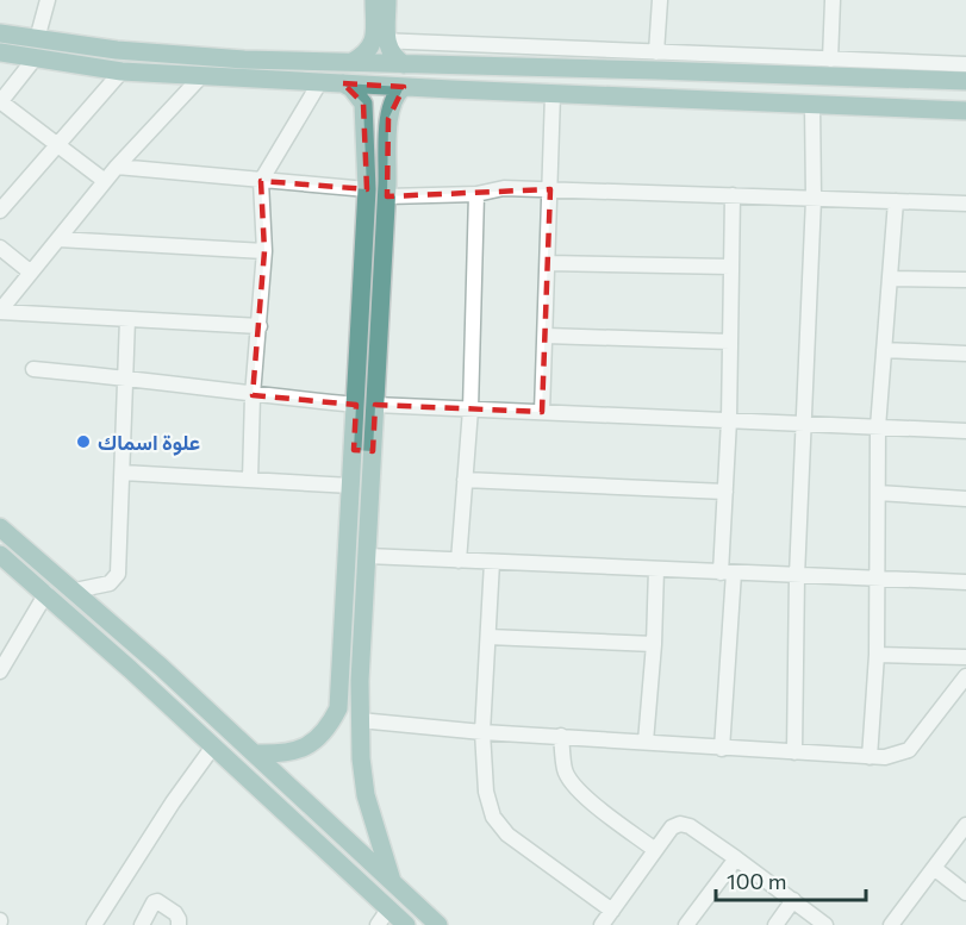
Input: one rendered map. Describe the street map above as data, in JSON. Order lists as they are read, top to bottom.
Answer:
{
  "places": ["علوة اسماك"],
  "scale_bar": "100 m"
}
